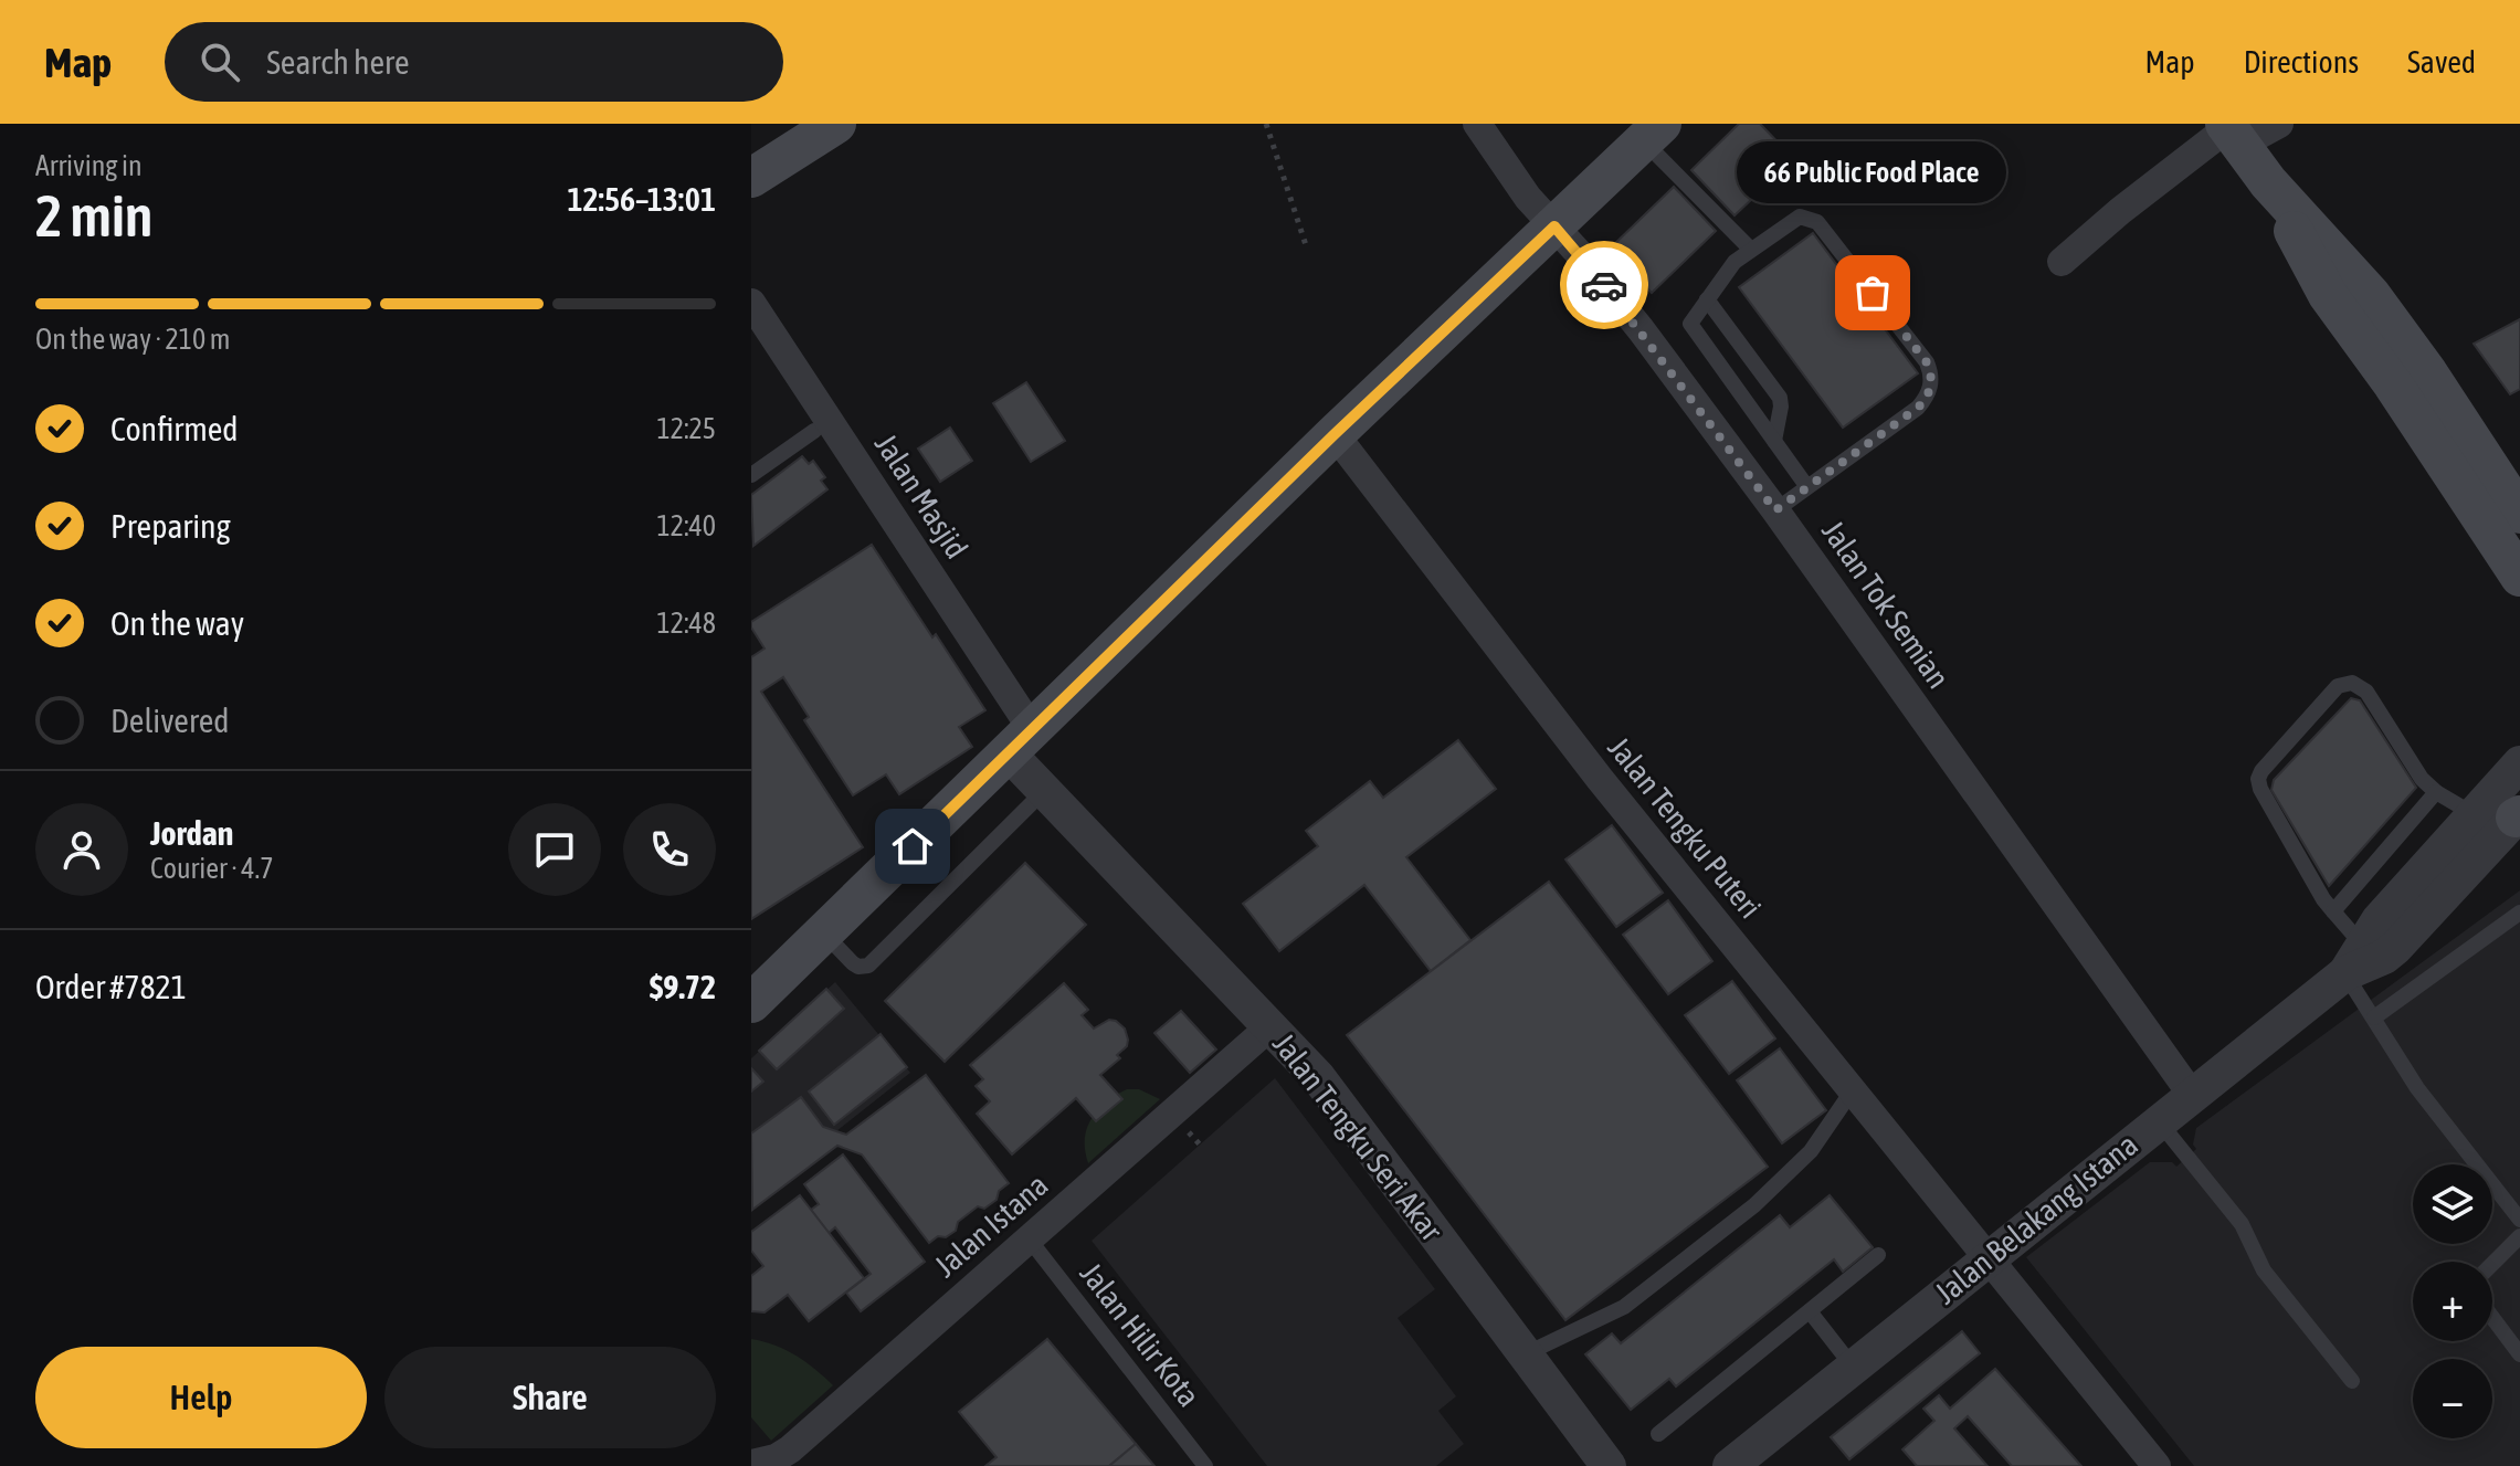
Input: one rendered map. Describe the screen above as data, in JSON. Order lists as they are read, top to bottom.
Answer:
{
  "streets": {
    "street": [
      "Jalan Masjid",
      "Jalan Tok Semian",
      "Jalan Tengku Puteri",
      "Jalan Tengku Seri Akar",
      "Jalan Belakang Istana",
      "Jalan Istana"
    ],
    "lane": ["Jalan Hilir Kota"]
  },
  "crossings": [
    ["Jalan Masjid", "Jalan Tengku Seri Akar"],
    ["Jalan Tok Semian", "Jalan Belakang Istana"],
    ["Jalan Tengku Puteri", "Jalan Belakang Istana"],
    ["Jalan Tengku Seri Akar", "Jalan Istana"],
    ["Jalan Istana", "Jalan Hilir Kota"]
  ],
  "places": ["66 Public Food Place"],
  "page": {
    "header": "Map",
    "search": "Search here",
    "nav": ["Map", "Directions", "Saved"],
    "heading": ["2 min", "Arriving in", "12:56–13:01"],
    "panel": [
      "Jordan",
      "Courier · 4.7",
      "Order #7821",
      "$9.72"
    ],
    "bubble": "66 Public Food Place",
    "bar": "On the way · 210 m",
    "list": [
      ["Confirmed", "12:25"],
      ["Preparing", "12:40"],
      ["On the way", "12:48"],
      "Delivered"
    ],
    "map_buttons": ["+", "−"],
    "buttons": ["Help", "Share"]
  }
}
